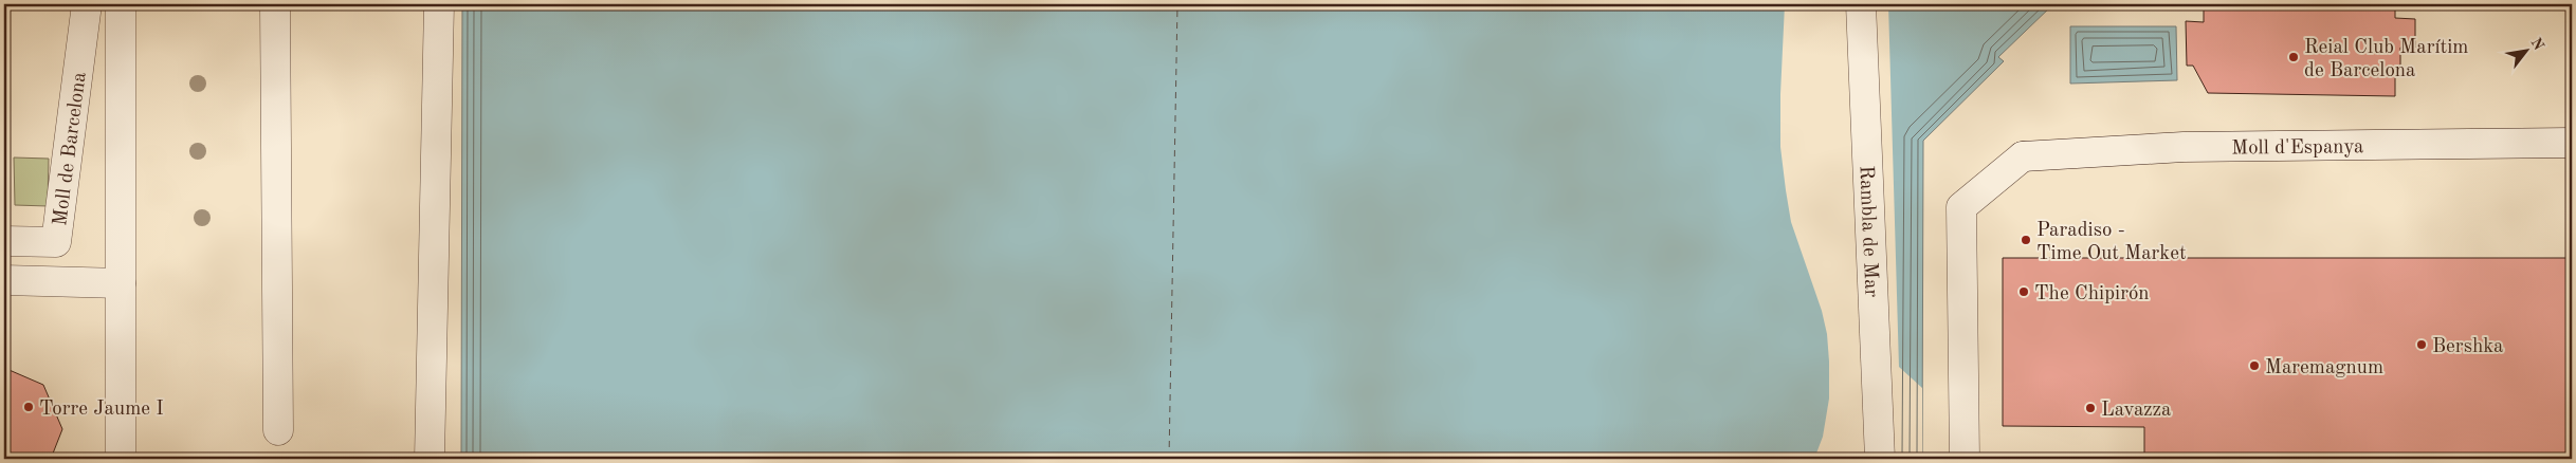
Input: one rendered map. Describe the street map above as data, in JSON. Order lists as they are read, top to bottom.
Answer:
{
  "streets": {
    "street": ["Moll d'Espanya", "Moll de Barcelona", "Rambla de Mar"]
  },
  "places": [
    "Reial Club Marítim de Barcelona",
    "Paradiso - Time Out Market",
    "The Chipirón",
    "Bershka",
    "Maremagnum",
    "Torre Jaume I",
    "Lavazza"
  ],
  "north": "top right"
}
